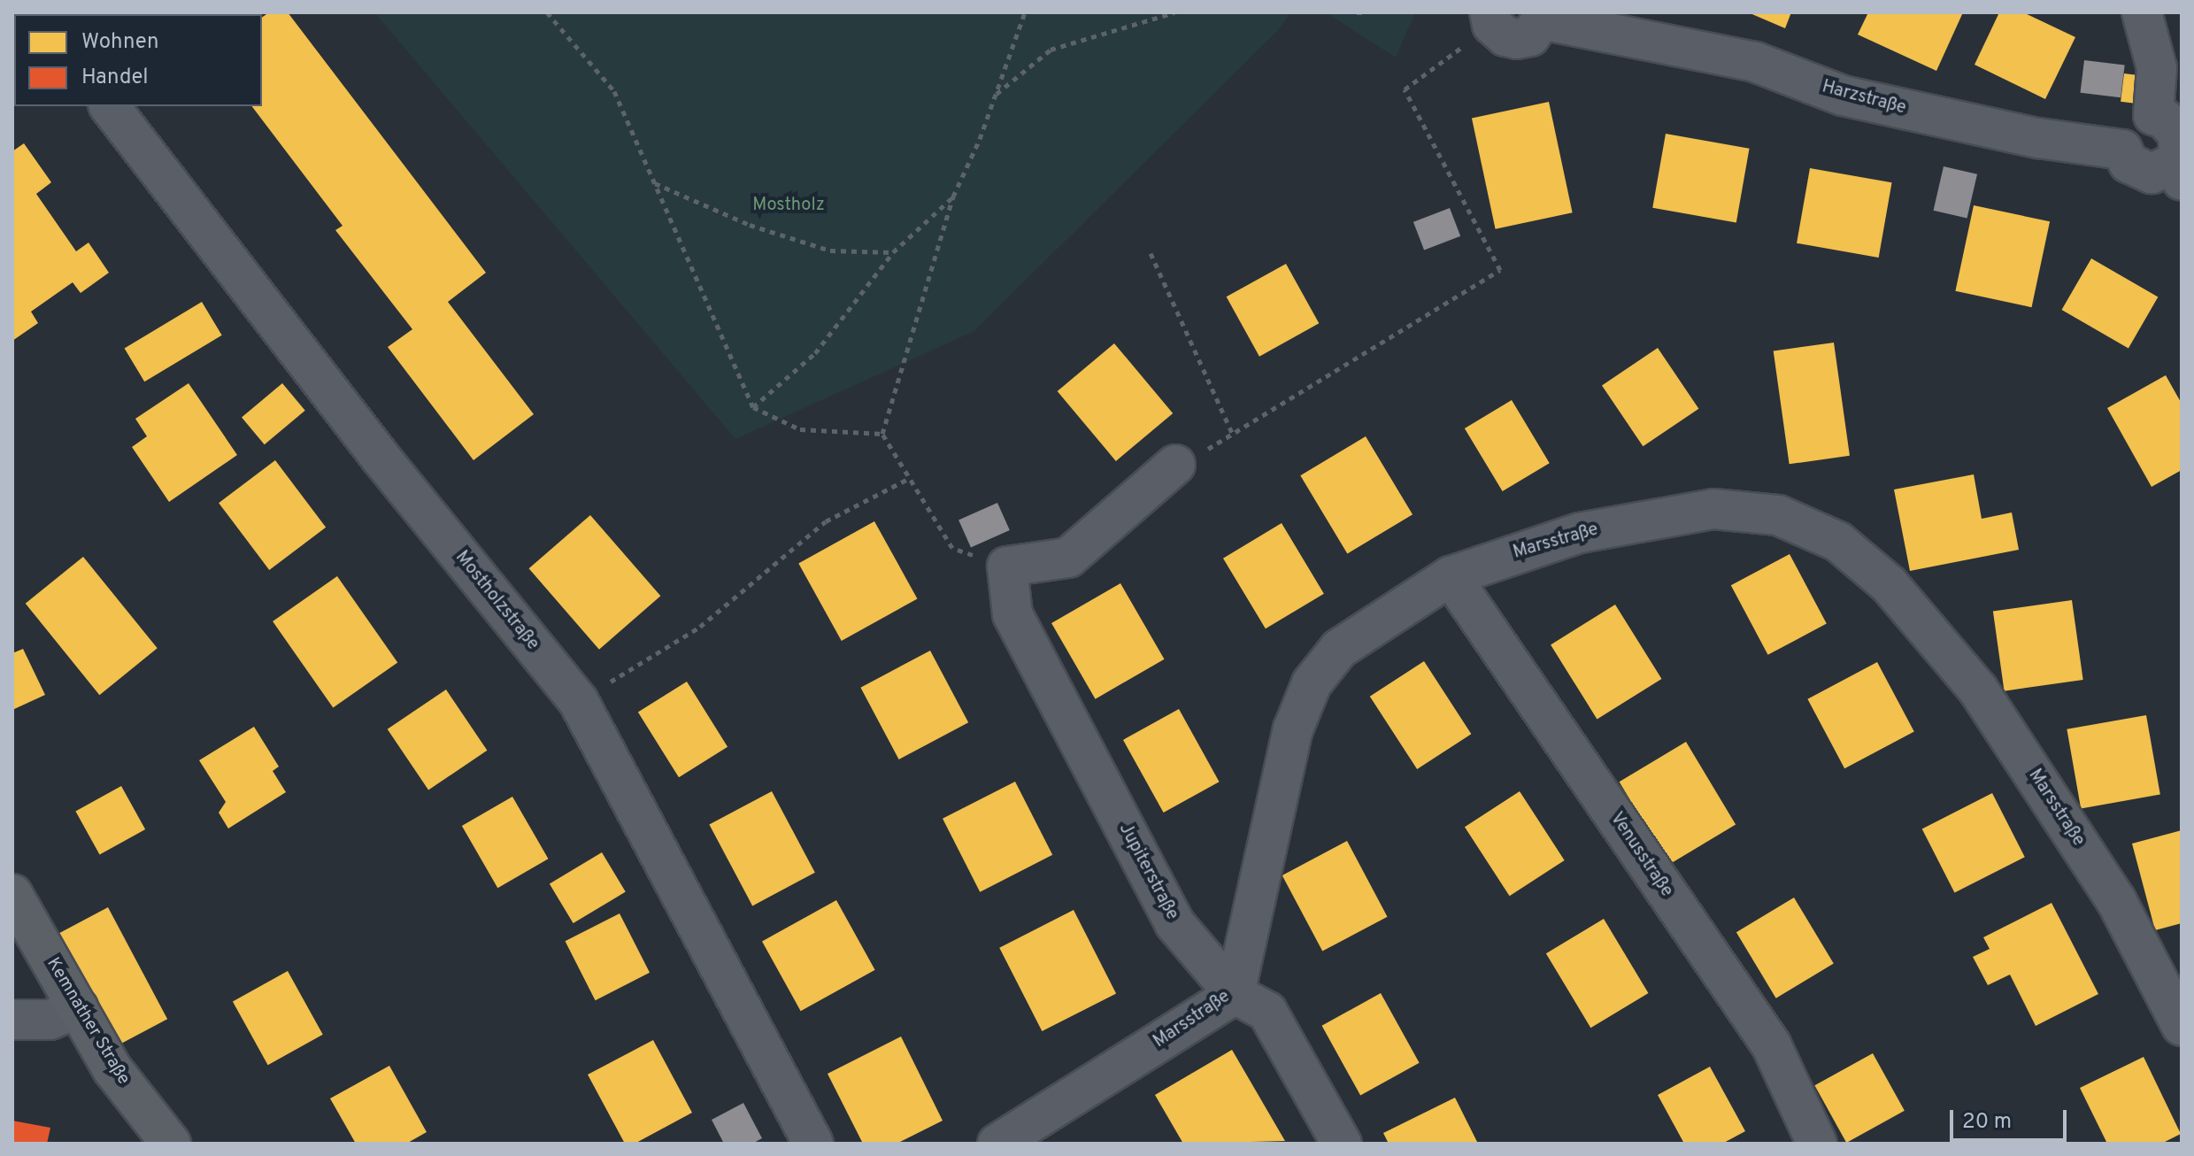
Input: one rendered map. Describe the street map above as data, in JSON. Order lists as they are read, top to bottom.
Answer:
{
  "streets": {
    "main road": ["Kemnather Straße"],
    "street": [
      "Harzstraße",
      "Marsstraße",
      "Mostholzstraße",
      "Venusstraße",
      "Jupiterstraße"
    ]
  },
  "crossings": [
    ["Marsstraße", "Venusstraße"],
    ["Marsstraße", "Jupiterstraße"]
  ],
  "parks": ["Mostholz"],
  "legend": ["Wohnen", "Handel"],
  "scale_bar": "20 m"
}
